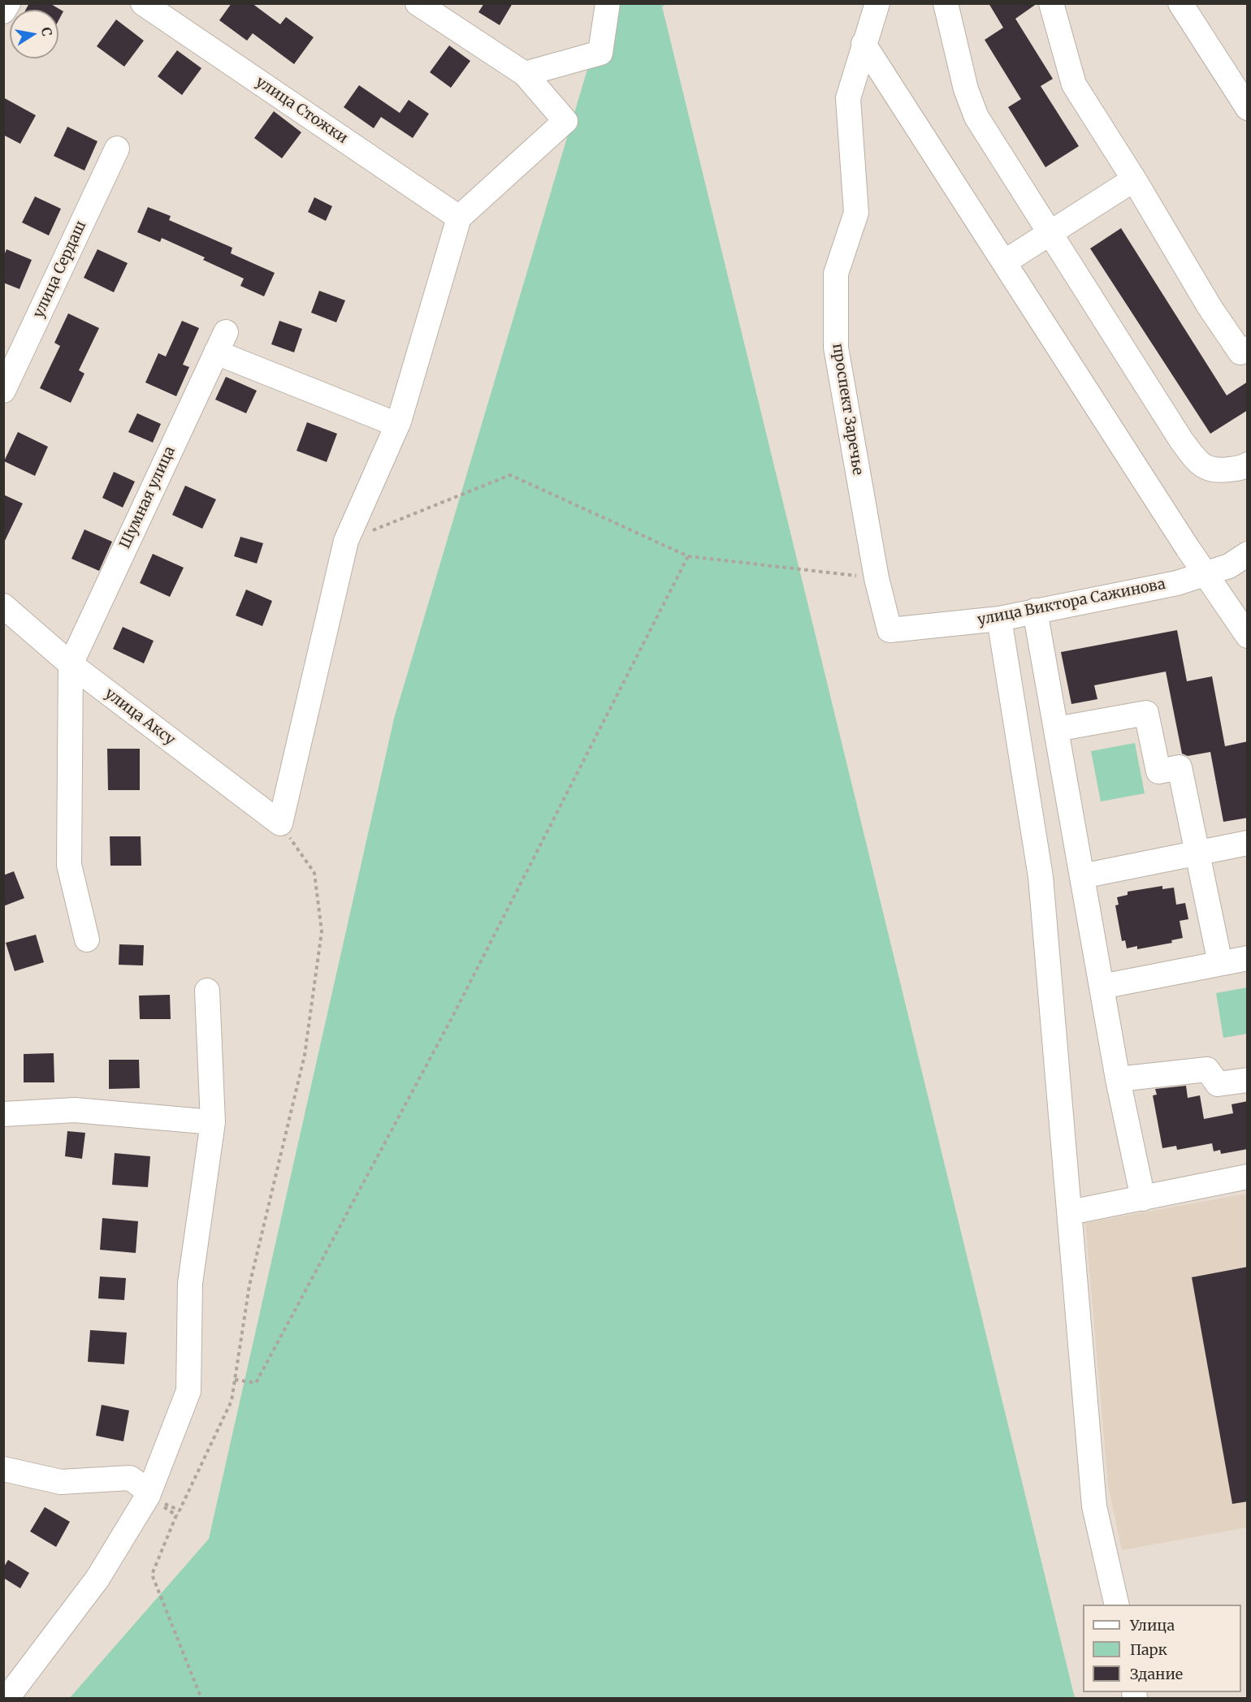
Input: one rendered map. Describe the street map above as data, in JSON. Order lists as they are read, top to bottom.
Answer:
{
  "streets": {
    "street": [
      "улица Стожки",
      "улица Сердаш",
      "проспект Заречье",
      "Шумная улица",
      "улица Виктора Сажинова",
      "улица Аксу"
    ]
  },
  "crossings": [
    ["проспект Заречье", "улица Виктора Сажинова"],
    ["Шумная улица", "улица Аксу"]
  ],
  "legend": ["Улица", "Парк", "Здание"],
  "north": "right"
}
